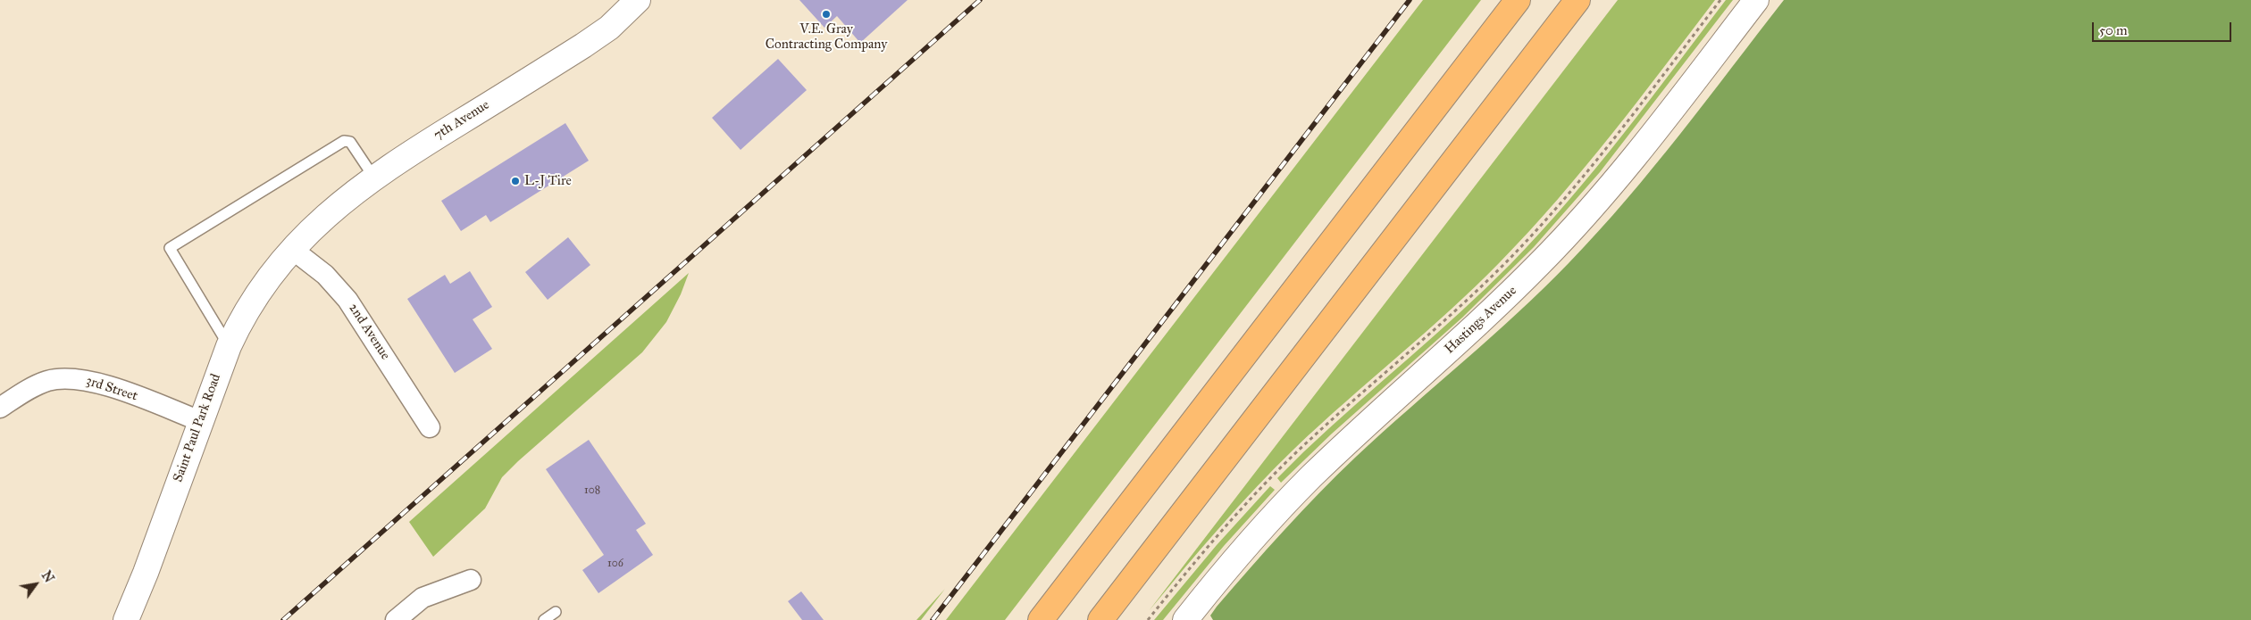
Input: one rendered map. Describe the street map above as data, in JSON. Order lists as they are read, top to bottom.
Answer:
{
  "streets": {
    "street": [
      "7th Avenue",
      "Hastings Avenue",
      "2nd Avenue",
      "3rd Street",
      "Saint Paul Park Road"
    ]
  },
  "crossings": [
    ["7th Avenue", "2nd Avenue"],
    ["7th Avenue", "Saint Paul Park Road"],
    ["2nd Avenue", "Saint Paul Park Road"],
    ["3rd Street", "Saint Paul Park Road"]
  ],
  "places": ["V.E. Gray Contracting Company", "L-J Tire"],
  "house_numbers": ["108", "106"],
  "scale_bar": "50 m",
  "north": "top right"
}
